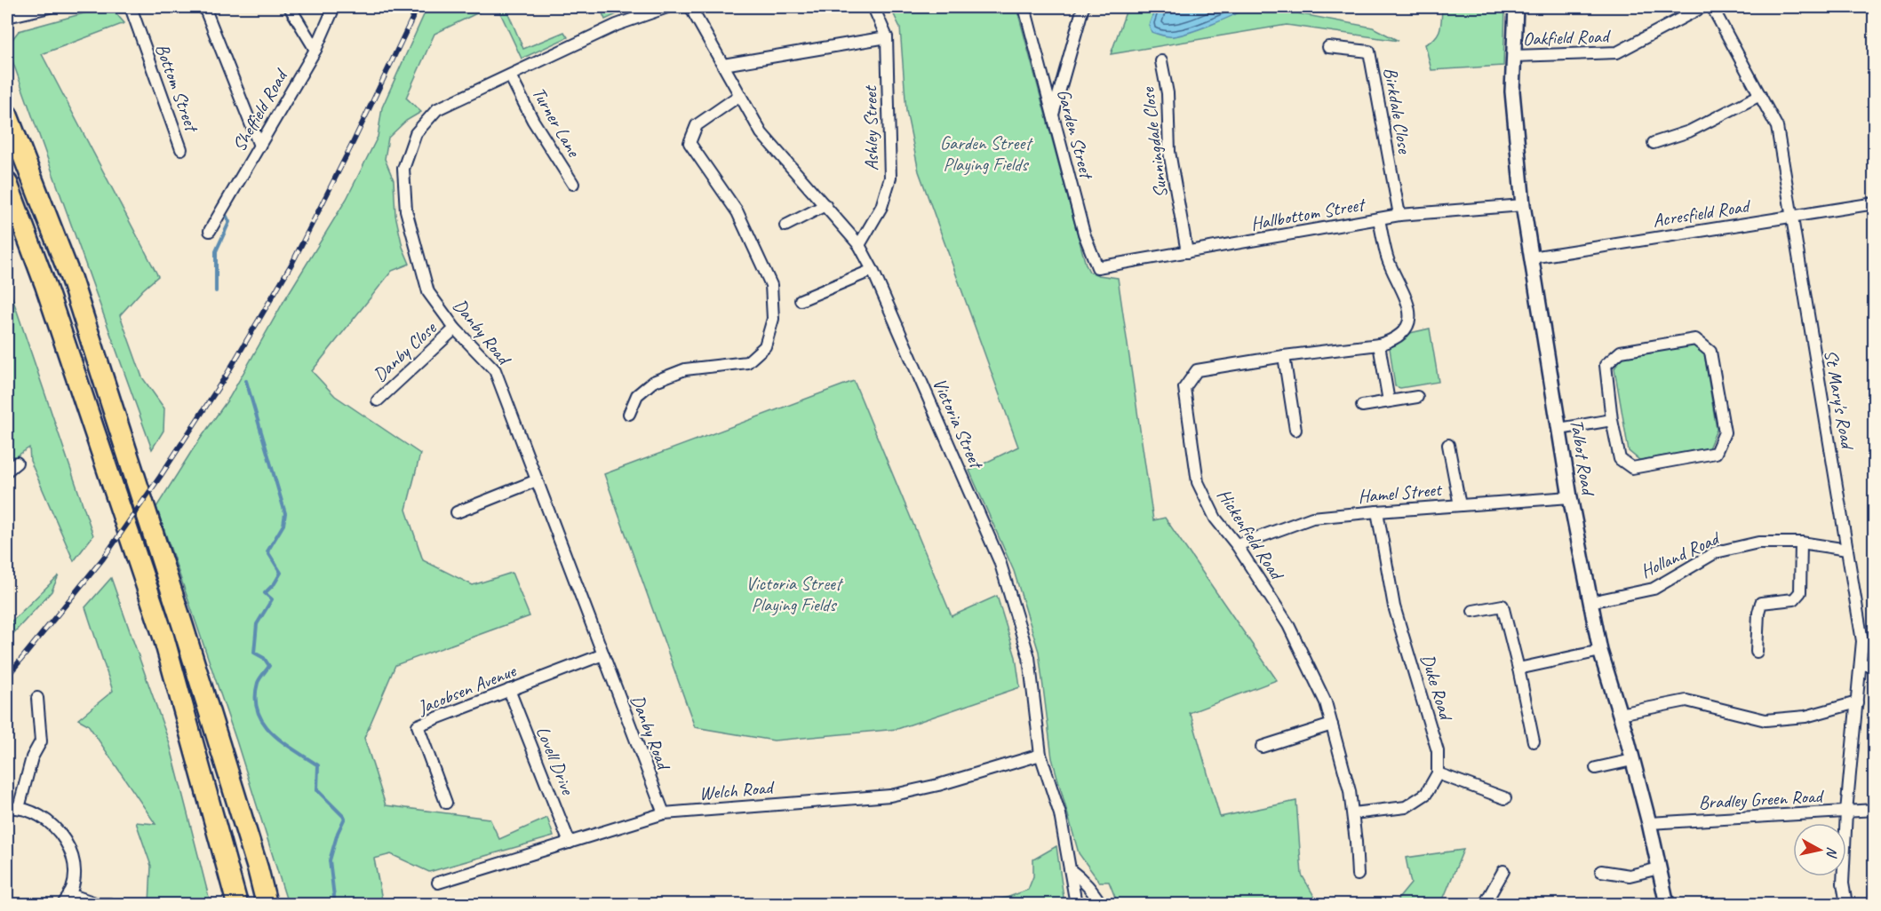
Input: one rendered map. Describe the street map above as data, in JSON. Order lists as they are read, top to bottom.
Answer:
{
  "streets": {
    "street": [
      "Oakfield Road",
      "Bottom Street",
      "Birkdale Close",
      "Sheffield Road",
      "Turner Lane",
      "Ashley Street",
      "Garden Street",
      "Sunningdale Close",
      "Acresfield Road",
      "Hallbottom Street",
      "Danby Road",
      "Danby Close",
      "St Mary's Road",
      "Victoria Street",
      "Talbot Road",
      "Hamel Street",
      "Hickenfield Road",
      "Holland Road",
      "Duke Road",
      "Jacobsen Avenue",
      "Lovell Drive",
      "Welch Road",
      "Bradley Green Road"
    ]
  },
  "crossings": [
    ["Oakfield Road", "Talbot Road"],
    ["Birkdale Close", "Hallbottom Street"],
    ["Turner Lane", "Danby Road"],
    ["Ashley Street", "Victoria Street"],
    ["Garden Street", "Hallbottom Street"],
    ["Sunningdale Close", "Hallbottom Street"],
    ["Acresfield Road", "St Mary's Road"],
    ["Acresfield Road", "Talbot Road"],
    ["Hallbottom Street", "Talbot Road"],
    ["Hallbottom Street", "Hickenfield Road"],
    ["Danby Road", "Danby Close"],
    ["Danby Road", "Jacobsen Avenue"],
    ["Danby Road", "Welch Road"],
    ["St Mary's Road", "Holland Road"],
    ["St Mary's Road", "Bradley Green Road"],
    ["Victoria Street", "Welch Road"],
    ["Talbot Road", "Hamel Street"],
    ["Talbot Road", "Holland Road"],
    ["Talbot Road", "Bradley Green Road"],
    ["Hamel Street", "Hickenfield Road"],
    ["Hamel Street", "Duke Road"],
    ["Jacobsen Avenue", "Lovell Drive"],
    ["Lovell Drive", "Welch Road"]
  ],
  "parks": ["Garden Street Playing Fields", "Victoria Street Playing Fields"],
  "north": "right"
}
